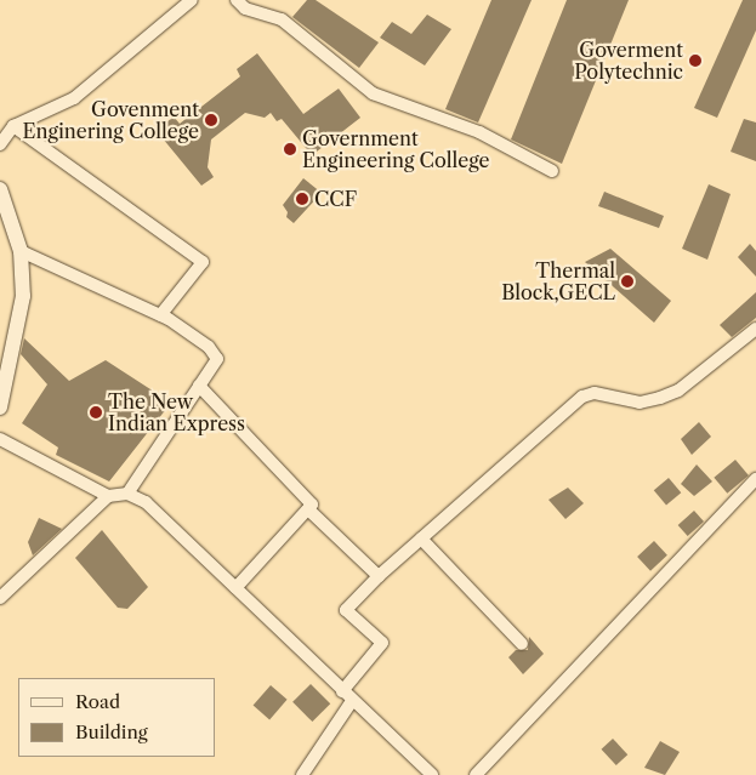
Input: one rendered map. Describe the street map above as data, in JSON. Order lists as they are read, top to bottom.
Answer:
{
  "places": [
    "Goverment Polytechnic",
    "Govenment Enginering College",
    "Government Engineering College",
    "CCF",
    "Thermal Block,GECL",
    "The New Indian Express"
  ],
  "legend": ["Road", "Building"]
}
